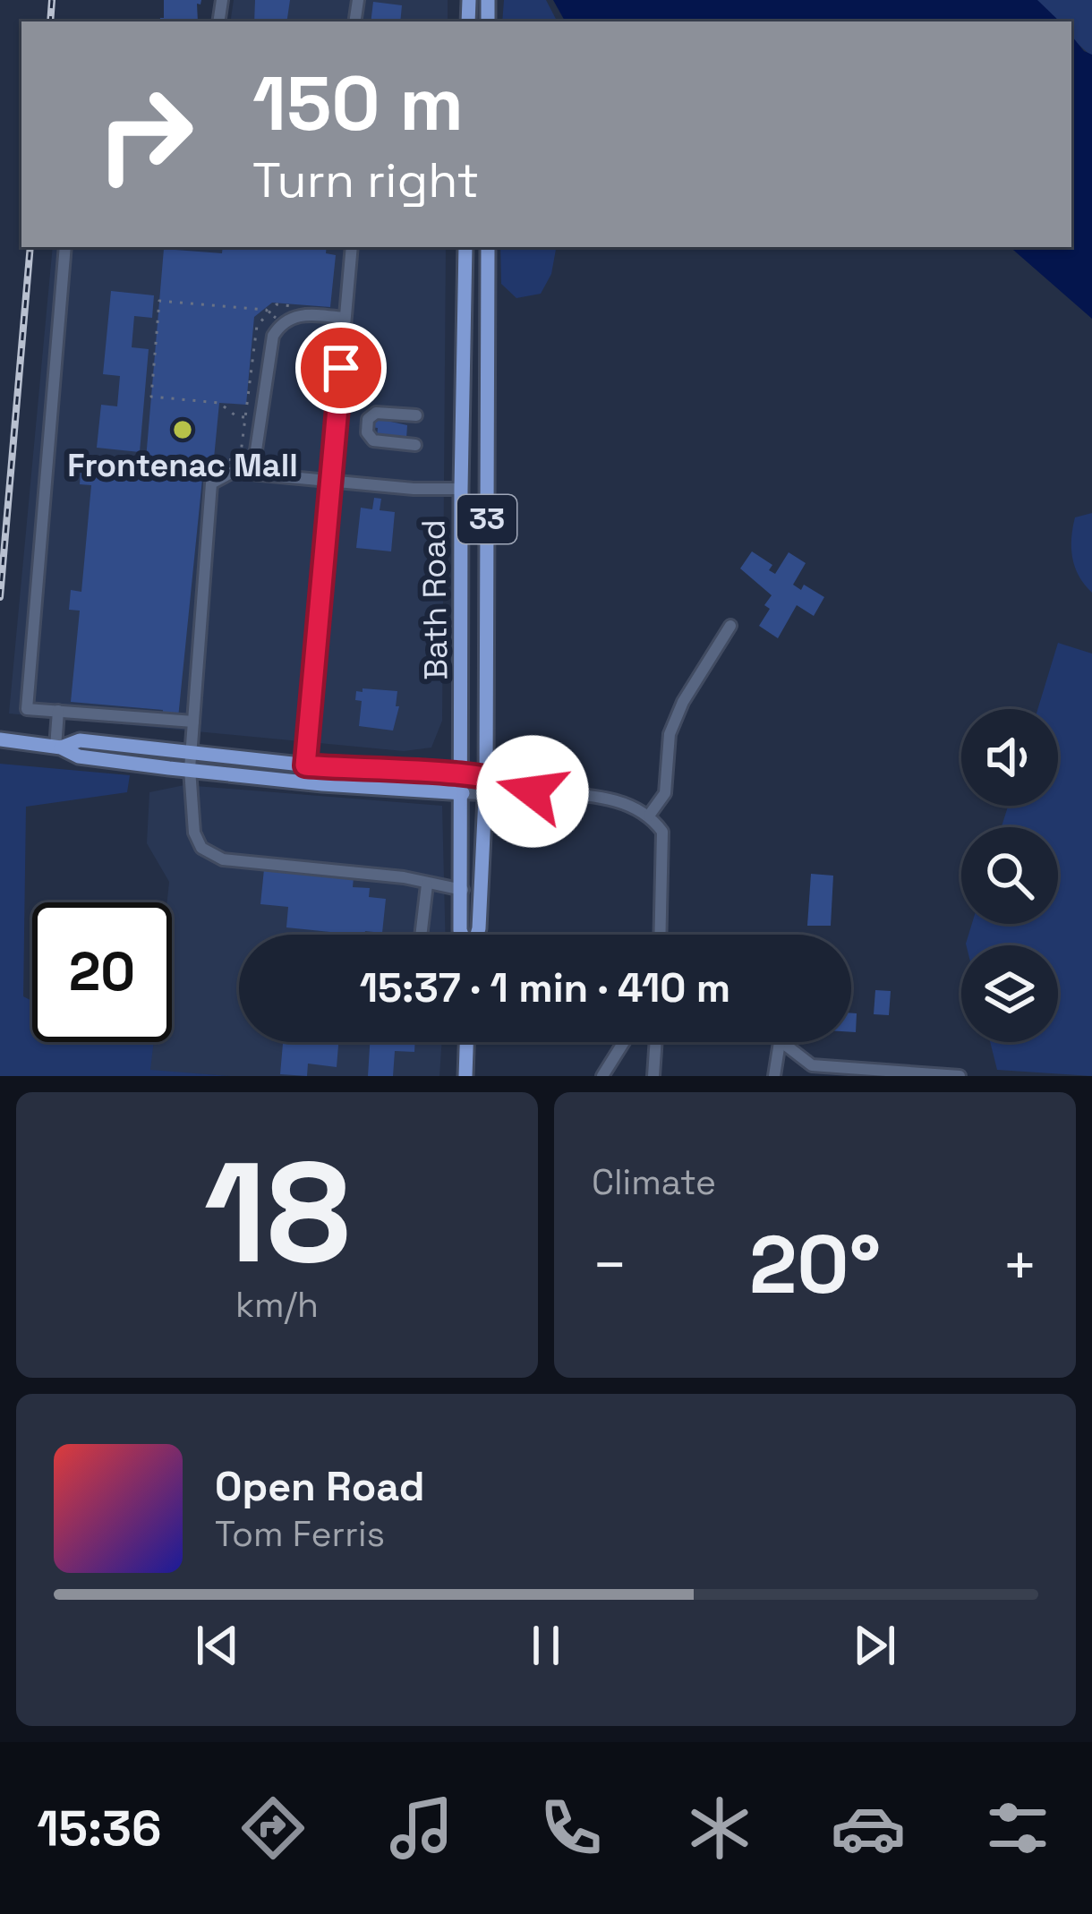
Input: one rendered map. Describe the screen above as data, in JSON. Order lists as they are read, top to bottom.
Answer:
{
  "streets": {
    "main road": ["33", "Bath Road"]
  },
  "places": ["Frontenac Mall"],
  "page": {
    "turn": ["150 m", "Turn right"],
    "limit": "20",
    "trip": "15:37 · 1 min · 410 m",
    "tile": [
      ["18", "km/h"],
      "Climate"
    ],
    "heat": ["−", "20°", "+"],
    "song": ["Open Road", "Tom Ferris"],
    "tabs": "15:36"
  }
}
